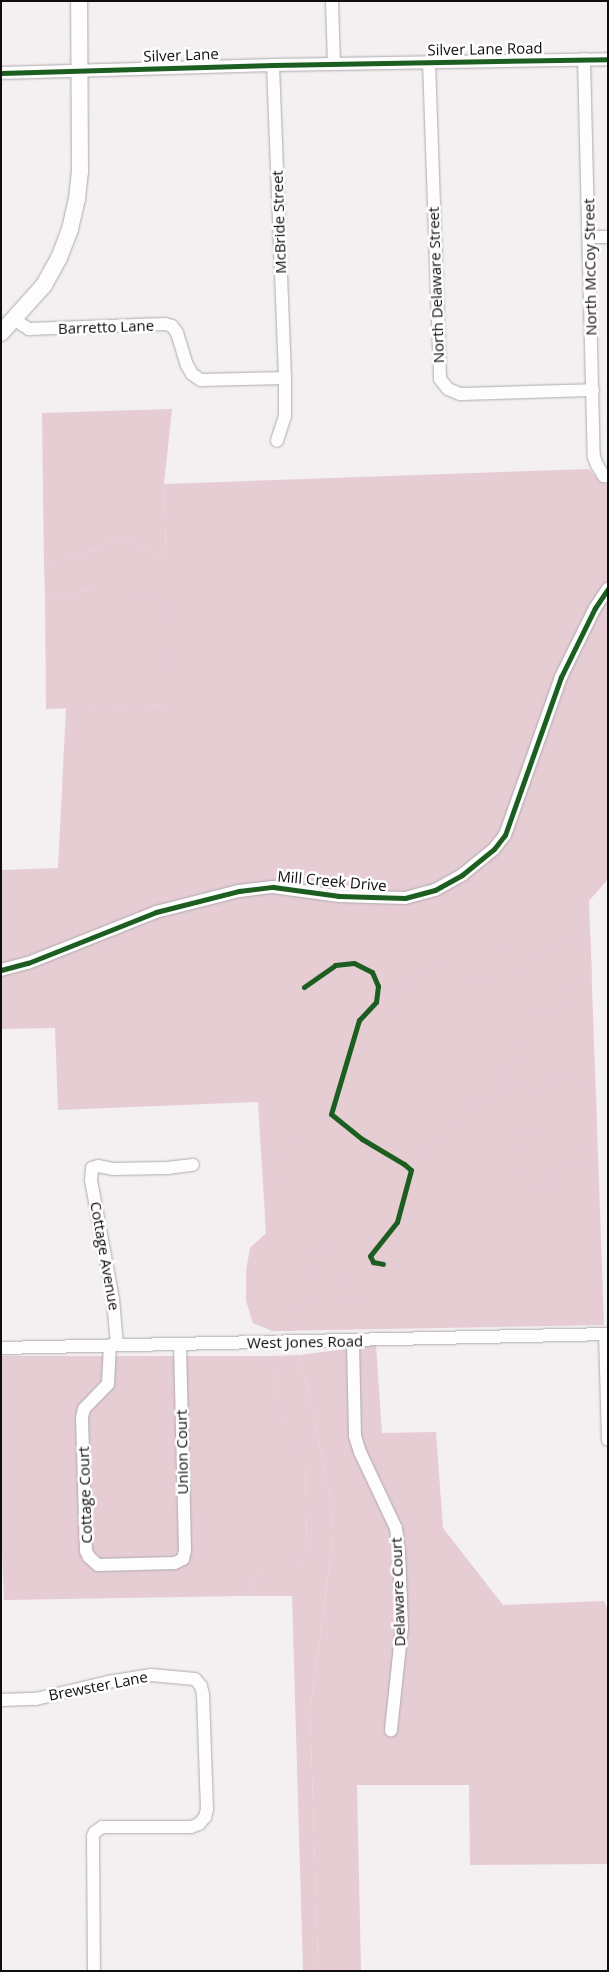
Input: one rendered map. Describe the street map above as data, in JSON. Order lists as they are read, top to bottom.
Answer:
{
  "streets": {
    "street": [
      "Silver Lane Road",
      "Silver Lane",
      "McBride Street",
      "North McCoy Street",
      "North Delaware Street",
      "Barretto Lane",
      "Mill Creek Drive",
      "Cottage Avenue",
      "West Jones Road",
      "Union Court",
      "Cottage Court",
      "Delaware Court",
      "Brewster Lane"
    ]
  },
  "crossings": [
    ["Silver Lane Road", "Silver Lane"],
    ["Silver Lane Road", "North McCoy Street"],
    ["Silver Lane Road", "North Delaware Street"],
    ["Silver Lane", "McBride Street"],
    ["McBride Street", "Barretto Lane"],
    ["North McCoy Street", "North Delaware Street"],
    ["Cottage Avenue", "West Jones Road"],
    ["Cottage Avenue", "Cottage Court"],
    ["West Jones Road", "Union Court"],
    ["West Jones Road", "Cottage Court"],
    ["West Jones Road", "Delaware Court"],
    ["Union Court", "Cottage Court"]
  ]
}
